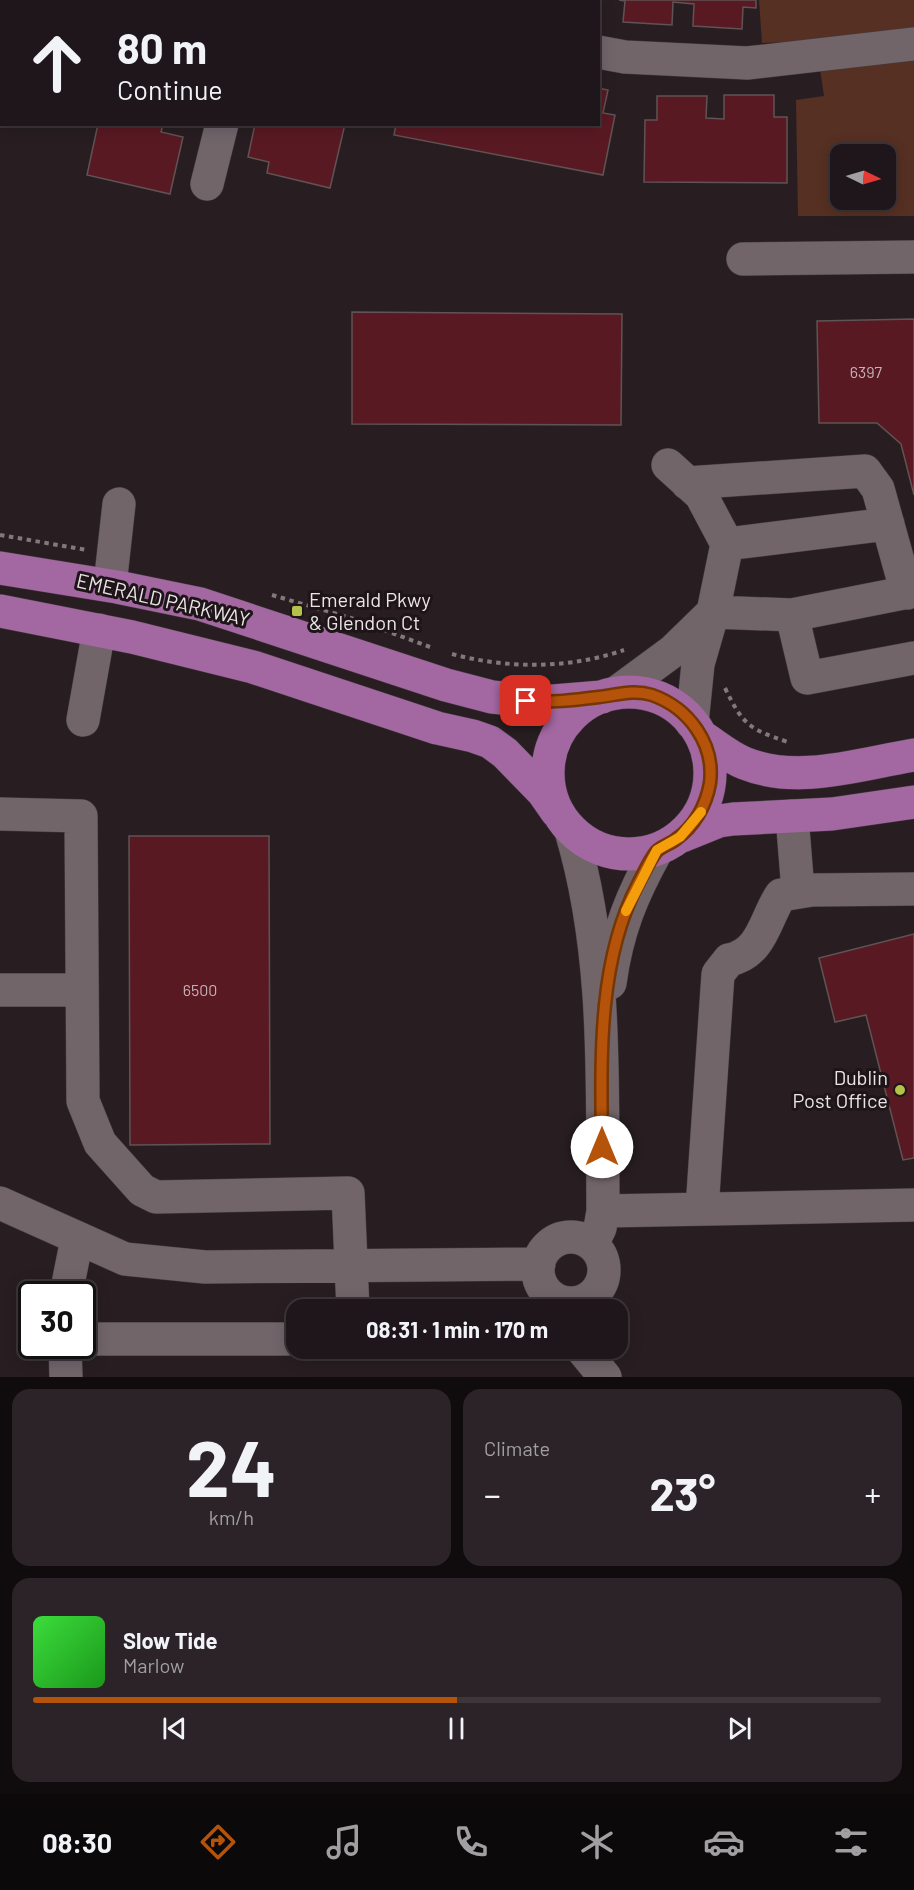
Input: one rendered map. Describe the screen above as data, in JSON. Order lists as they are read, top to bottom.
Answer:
{
  "streets": {
    "main road": ["EMERALD PARKWAY"]
  },
  "places": {
    "transit": ["Emerald Pkwy & Glendon Ct"],
    "other": ["Dublin Post Office"]
  },
  "house_numbers": ["6397", "6500"],
  "north": "right",
  "page": {
    "turn": ["80 m", "Continue"],
    "limit": "30",
    "trip": "08:31 · 1 min · 170 m",
    "tile": [
      ["24", "km/h"],
      "Climate"
    ],
    "heat": ["−", "23°", "+"],
    "song": ["Slow Tide", "Marlow"],
    "tabs": "08:30"
  }
}
